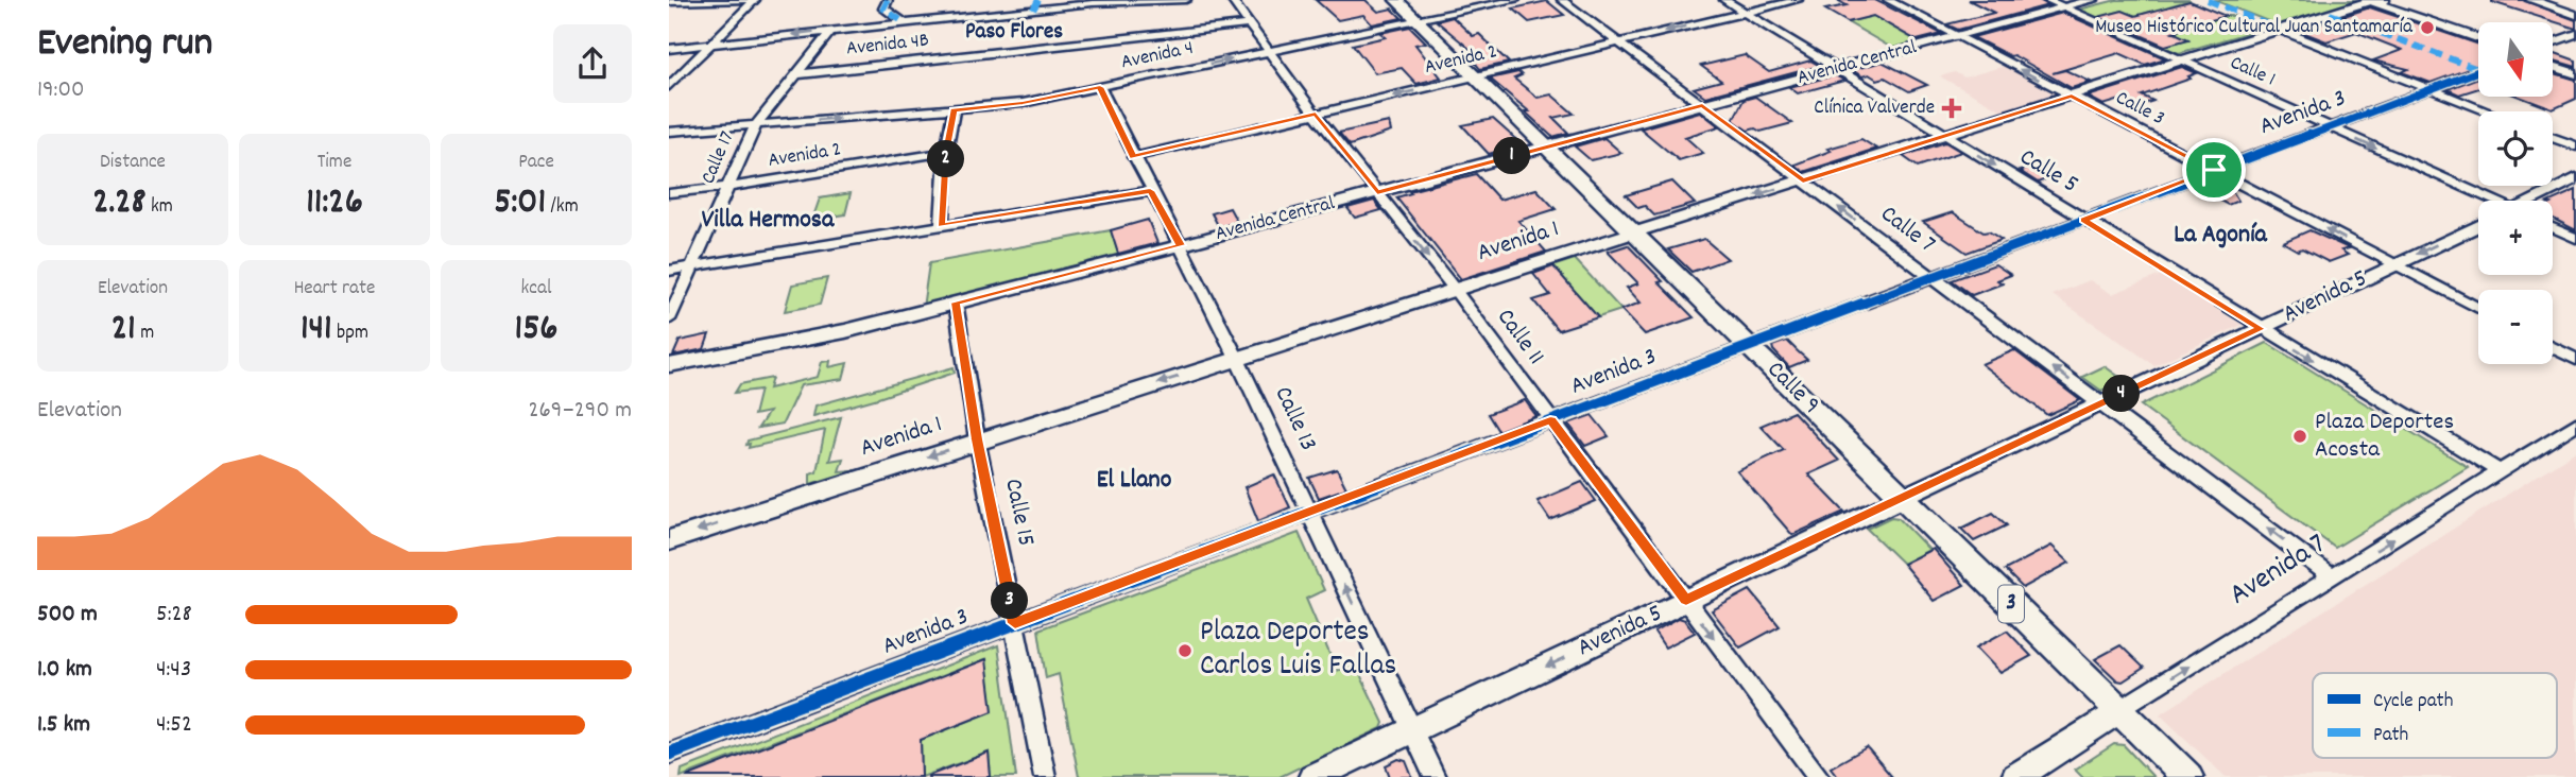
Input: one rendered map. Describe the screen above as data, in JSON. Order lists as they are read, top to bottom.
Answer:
{
  "streets": {
    "main road": [
      "Avenida Central",
      "Avenida 1",
      "Avenida 5",
      "Calle 9",
      "Avenida 7",
      "3"
    ],
    "street": [
      "Avenida 4B",
      "Avenida 4",
      "Avenida 2",
      "Calle 1",
      "Calle 3",
      "Avenida 3",
      "Calle 17",
      "Calle 5",
      "Calle 7",
      "Calle 11",
      "Calle 13",
      "Calle 15"
    ]
  },
  "crossings": [
    ["Avenida 4B", "Calle 17"],
    ["Avenida 4B", "Calle 11"],
    ["Avenida 4", "Calle 17"],
    ["Avenida 4", "Calle 11"],
    ["Avenida 4", "Calle 9"],
    ["Avenida 4", "Calle 13"],
    ["Avenida 2", "Calle 17"],
    ["Avenida 2", "Calle 5"],
    ["Avenida 2", "Calle 7"],
    ["Avenida 2", "Calle 11"],
    ["Avenida 2", "Calle 9"],
    ["Avenida 2", "Calle 13"],
    ["Avenida Central", "Calle 1"],
    ["Avenida Central", "Calle 3"],
    ["Avenida Central", "Calle 5"],
    ["Avenida Central", "Calle 7"],
    ["Avenida Central", "Calle 11"],
    ["Avenida Central", "Calle 9"],
    ["Avenida Central", "Calle 13"],
    ["Avenida Central", "Calle 15"],
    ["Calle 1", "Avenida 3"],
    ["Calle 1", "Avenida 1"],
    ["Calle 3", "Avenida 3"],
    ["Calle 3", "Avenida 1"],
    ["Calle 3", "Avenida 5"],
    ["Avenida 3", "Calle 5"],
    ["Avenida 3", "Calle 7"],
    ["Avenida 3", "Calle 11"],
    ["Avenida 3", "Calle 9"],
    ["Avenida 3", "Calle 13"],
    ["Avenida 3", "Calle 15"],
    ["Calle 5", "Avenida 1"],
    ["Calle 5", "Avenida 5"],
    ["Calle 5", "Avenida 7"],
    ["Calle 7", "Avenida 1"],
    ["Calle 7", "Avenida 5"],
    ["Calle 7", "Avenida 7"],
    ["Avenida 1", "Calle 11"],
    ["Avenida 1", "Calle 9"],
    ["Avenida 1", "Calle 13"],
    ["Avenida 1", "Calle 15"],
    ["Avenida 5", "Calle 11"],
    ["Avenida 5", "Calle 9"],
    ["Avenida 5", "Calle 13"],
    ["Calle 9", "Avenida 7"]
  ],
  "one_way": [
    "Calle 3",
    "Calle 5",
    "Calle 7",
    "Avenida 1",
    "Calle 11",
    "Avenida 7"
  ],
  "districts": [
    "Paso Flores",
    "Villa Hermosa",
    "La Agonía",
    "El Llano"
  ],
  "places": {
    "other": ["Museo Histórico Cultural Juan Santamaría", "Plaza Deportes Acosta", "Plaza Deportes Carlos Luis Fallas"],
    "health": ["Clínica Valverde"]
  },
  "legend": ["Cycle path", "Path"],
  "north": "bottom",
  "page": {
    "heading": ["Evening run", "19:00"],
    "map_buttons": ["+", "−"],
    "stats": [
      ["Distance", "2.28 km"],
      ["Time", "11:26"],
      ["Pace", "5:01 /km"],
      ["Elevation", "21 m"],
      ["Heart rate", "141 bpm"],
      ["kcal", "156"]
    ],
    "pins": [
      "1",
      "2",
      "4",
      "3"
    ],
    "chart": ["Elevation", "269–290 m"],
    "list": [
      {
        "name": "500 m",
        "note": "5:28"
      },
      {
        "name": "1.0 km",
        "note": "4:43"
      },
      {
        "name": "1.5 km",
        "note": "4:52"
      }
    ]
  }
}
